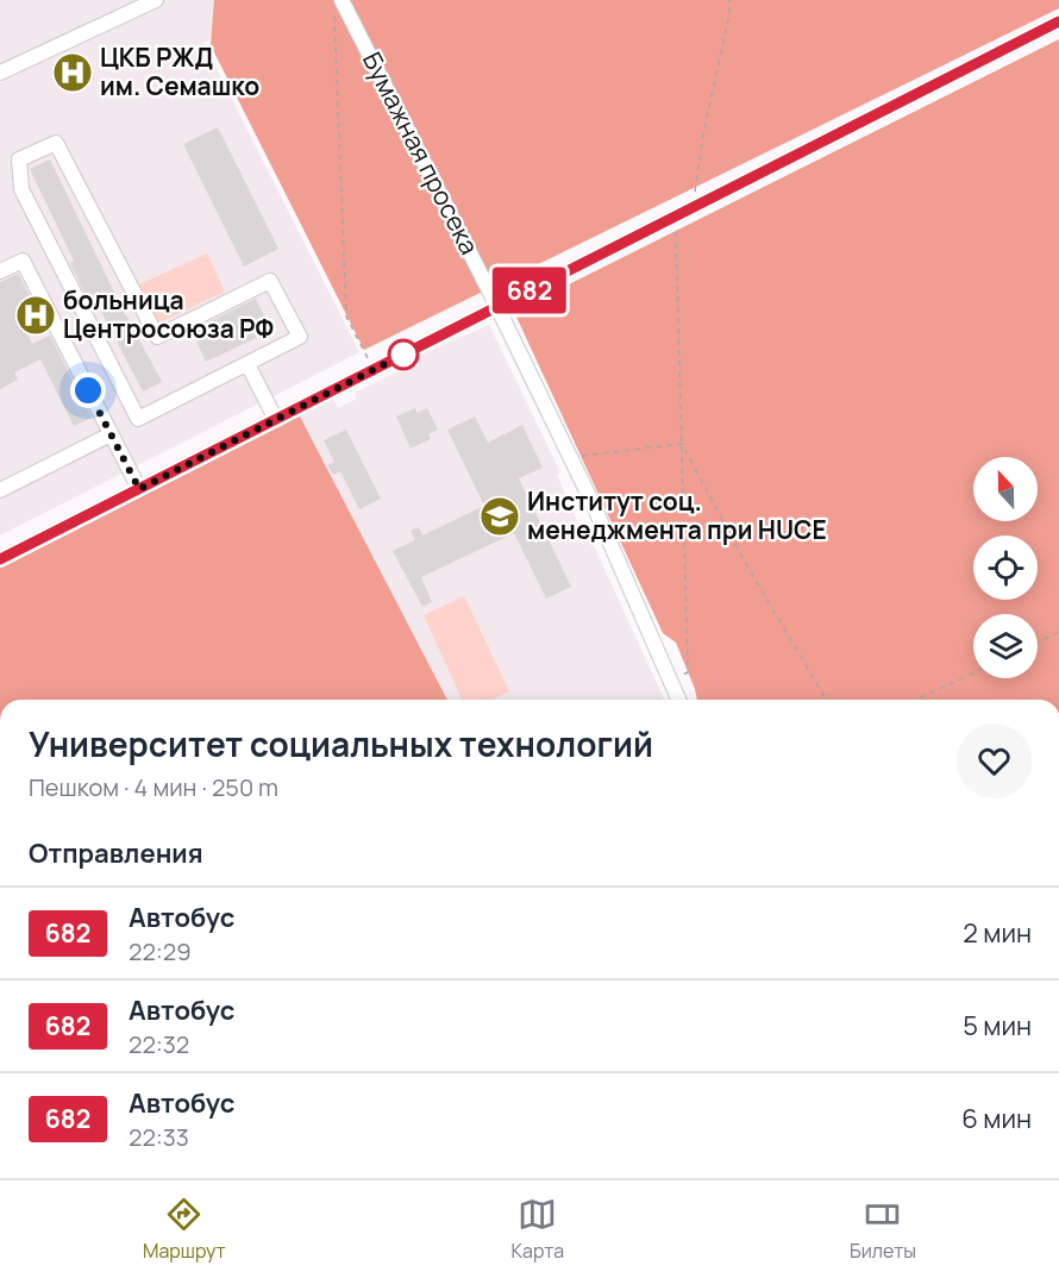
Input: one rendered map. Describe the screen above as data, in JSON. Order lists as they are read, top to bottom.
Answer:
{
  "streets": {
    "street": ["Бумажная просека"]
  },
  "places": {
    "hospital": ["ЦКБ РЖД им. Семашко", "больница Центросоюза РФ"],
    "school or university": ["Институт соц. менеджмента при HUCE"]
  },
  "lines": ["bus line 682"],
  "north": "top",
  "page": {
    "on_map": "682",
    "heading": [
      ["Университет социальных технологий", "Пешком · 4 мин · 250 m"],
      "Отправления"
    ],
    "list": [
      {
        "mark": "682",
        "name": "Автобус",
        "note": "22:29",
        "value": "2 мин"
      },
      {
        "mark": "682",
        "name": "Автобус",
        "note": "22:32",
        "value": "5 мин"
      },
      {
        "mark": "682",
        "name": "Автобус",
        "note": "22:33",
        "value": "6 мин"
      }
    ],
    "tabs": ["Маршрут", "Карта", "Билеты"]
  }
}
